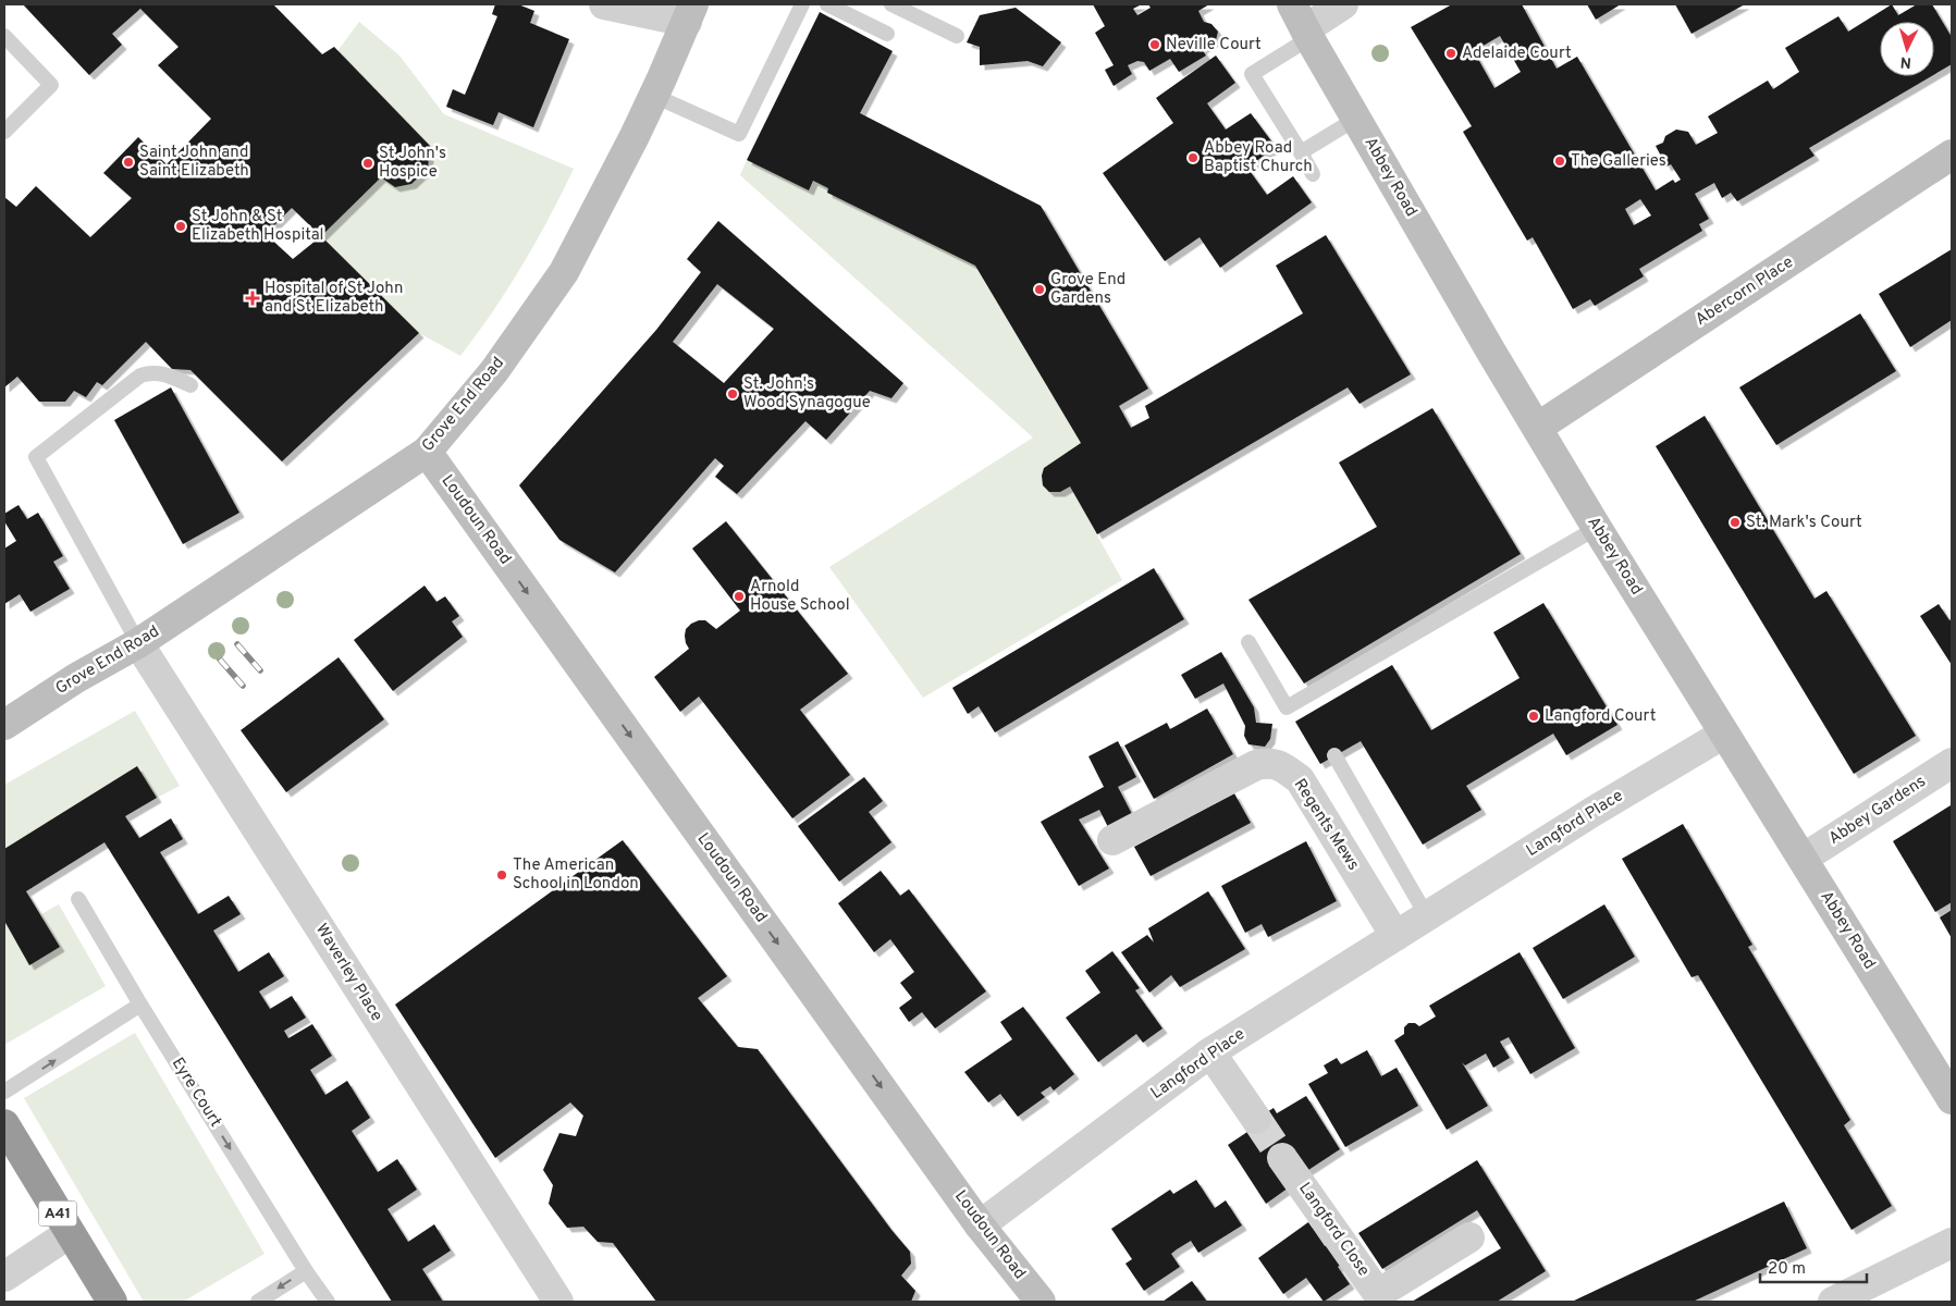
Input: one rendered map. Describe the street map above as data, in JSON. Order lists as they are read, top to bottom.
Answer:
{
  "streets": {
    "highway": ["A41"],
    "street": [
      "Abbey Road",
      "Abercorn Place",
      "Grove End Road",
      "Loudoun Road",
      "Abbey Gardens",
      "Langford Place",
      "Regents Mews",
      "Waverley Place",
      "Langford Close"
    ],
    "lane": ["Eyre Court"]
  },
  "crossings": [
    ["Abbey Road", "Abercorn Place"],
    ["Abbey Road", "Abbey Gardens"],
    ["Abbey Road", "Langford Place"],
    ["Grove End Road", "Loudoun Road"],
    ["Grove End Road", "Waverley Place"],
    ["Loudoun Road", "Langford Place"],
    ["Langford Place", "Regents Mews"]
  ],
  "one_way": ["Loudoun Road", "Eyre Court"],
  "places": {
    "other": [
      "Neville Court",
      "Adelaide Court",
      "Abbey Road Baptist Church",
      "The Galleries",
      "Saint John and Saint Elizabeth",
      "St John's Hospice",
      "St John & St Elizabeth Hospital",
      "Grove End Gardens",
      "St. John's Wood Synagogue",
      "St. Mark's Court",
      "Arnold House School",
      "Langford Court",
      "The American School in London"
    ],
    "health": ["Hospital of St John and St Elizabeth"]
  },
  "scale_bar": "20 m",
  "north": "bottom"
}
